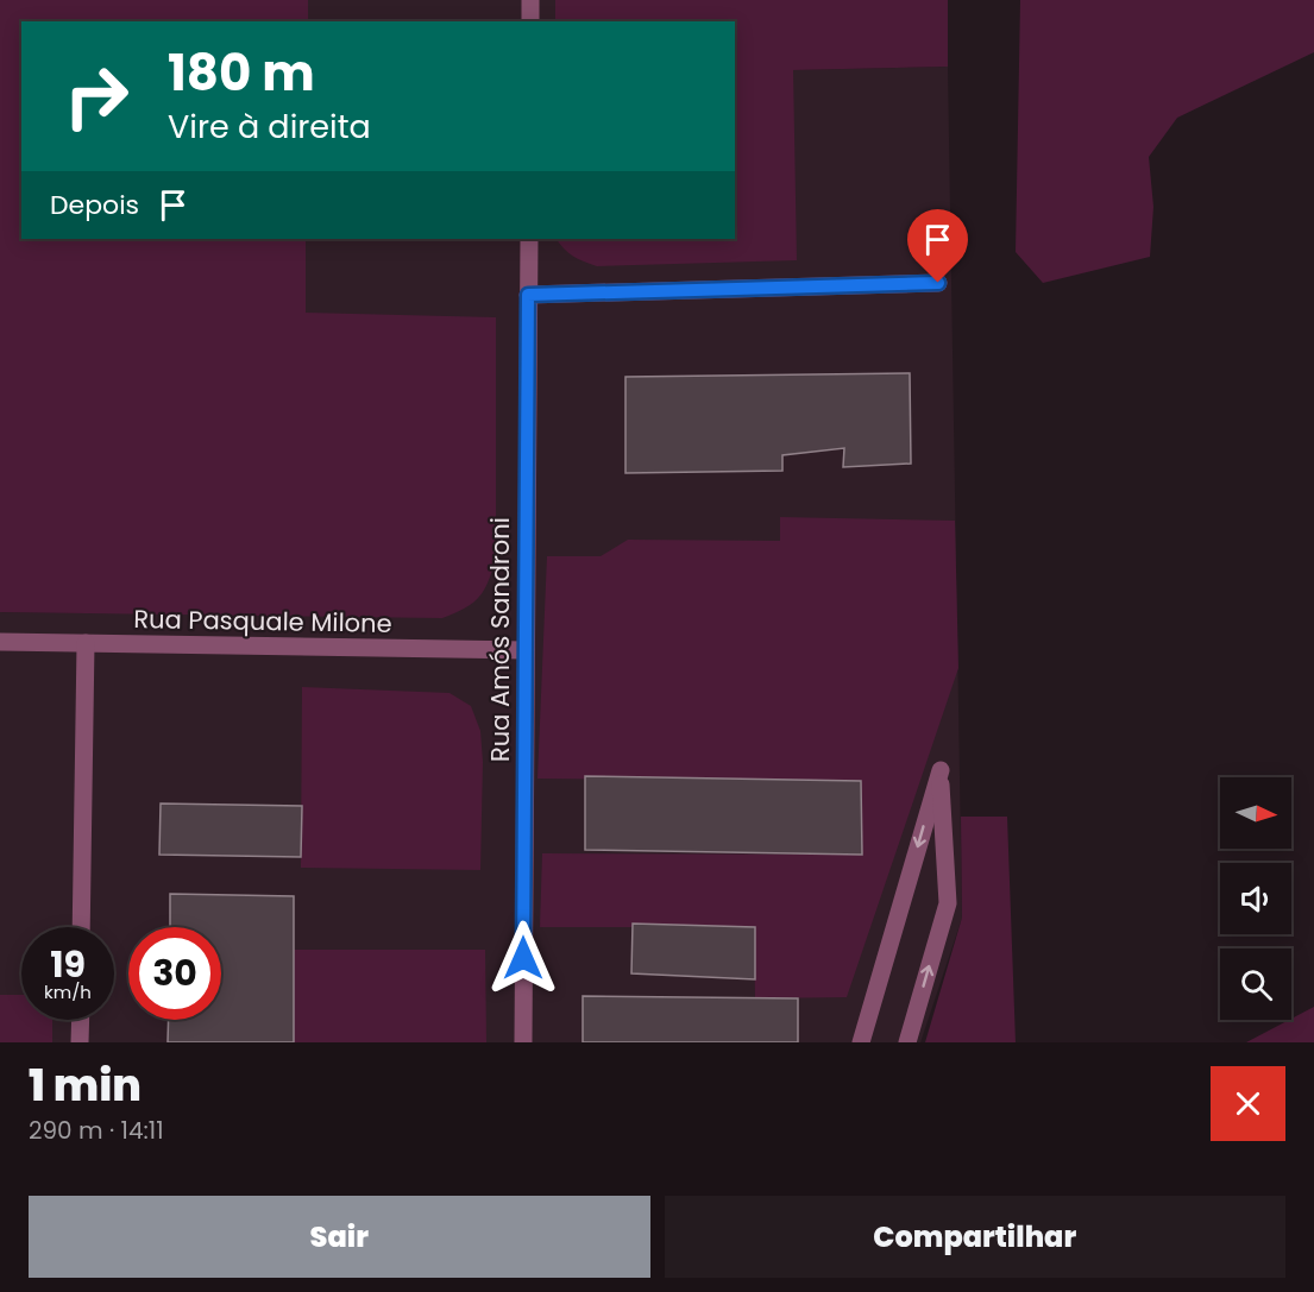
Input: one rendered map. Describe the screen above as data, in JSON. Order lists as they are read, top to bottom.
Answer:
{
  "streets": {
    "street": ["Rua Pasquale Milone", "Rua Amós Sandroni"]
  },
  "crossings": [
    ["Rua Pasquale Milone", "Rua Amós Sandroni"]
  ],
  "north": "right",
  "page": {
    "turn": ["180 m", "Vire à direita"],
    "then": "Depois",
    "speed": "19 km/h",
    "limit": "30",
    "heading": ["1 min", "290 m · 14:11"],
    "buttons": ["Sair", "Compartilhar"]
  }
}
